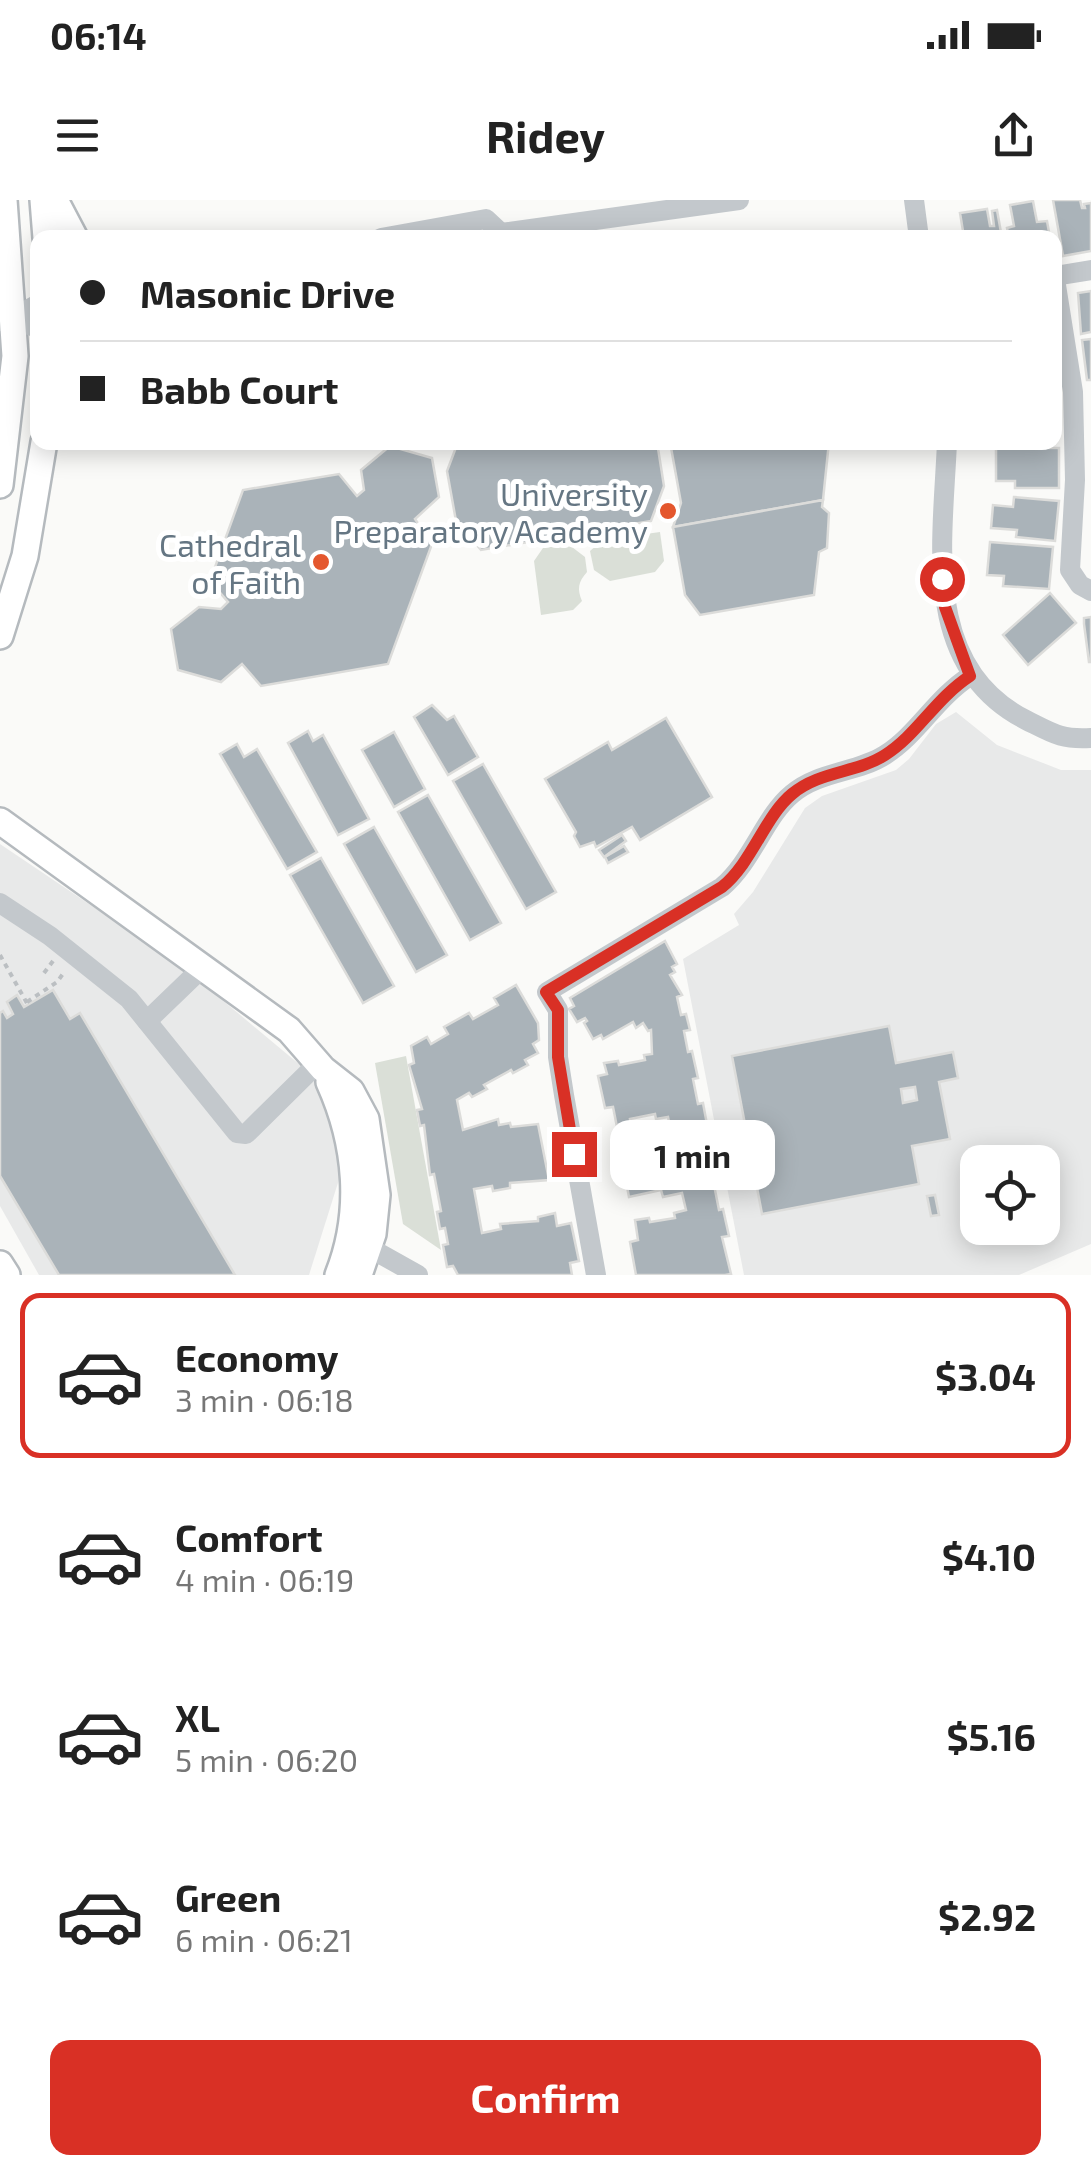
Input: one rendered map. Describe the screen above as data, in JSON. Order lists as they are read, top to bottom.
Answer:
{
  "places": ["University Preparatory Academy", "Cathedral of Faith"],
  "page": {
    "status": "06:14",
    "header": "Ridey",
    "banner": ["Masonic Drive", "Babb Court"],
    "bubble": "1 min",
    "list": [
      {
        "name": "Economy",
        "note": "3 min · 06:18",
        "value": "$3.04"
      },
      {
        "name": "Comfort",
        "note": "4 min · 06:19",
        "value": "$4.10"
      },
      {
        "name": "XL",
        "note": "5 min · 06:20",
        "value": "$5.16"
      },
      {
        "name": "Green",
        "note": "6 min · 06:21",
        "value": "$2.92"
      }
    ],
    "buttons": "Confirm"
  }
}
